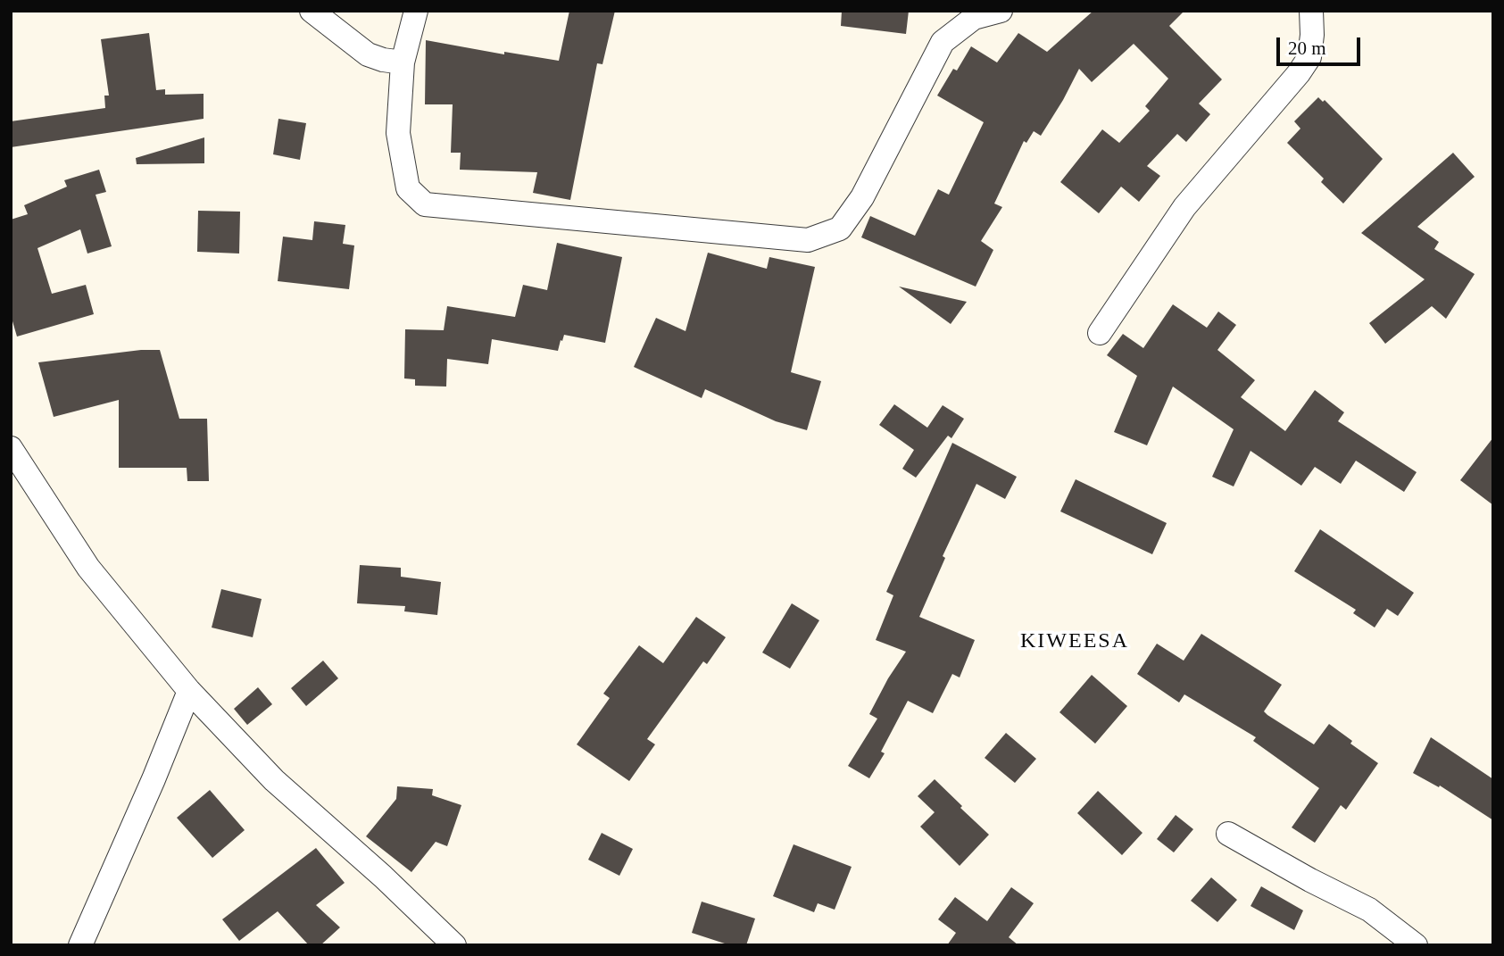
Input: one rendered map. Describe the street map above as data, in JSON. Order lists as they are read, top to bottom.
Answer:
{
  "districts": ["KIWEESA"],
  "scale_bar": "20 m"
}
